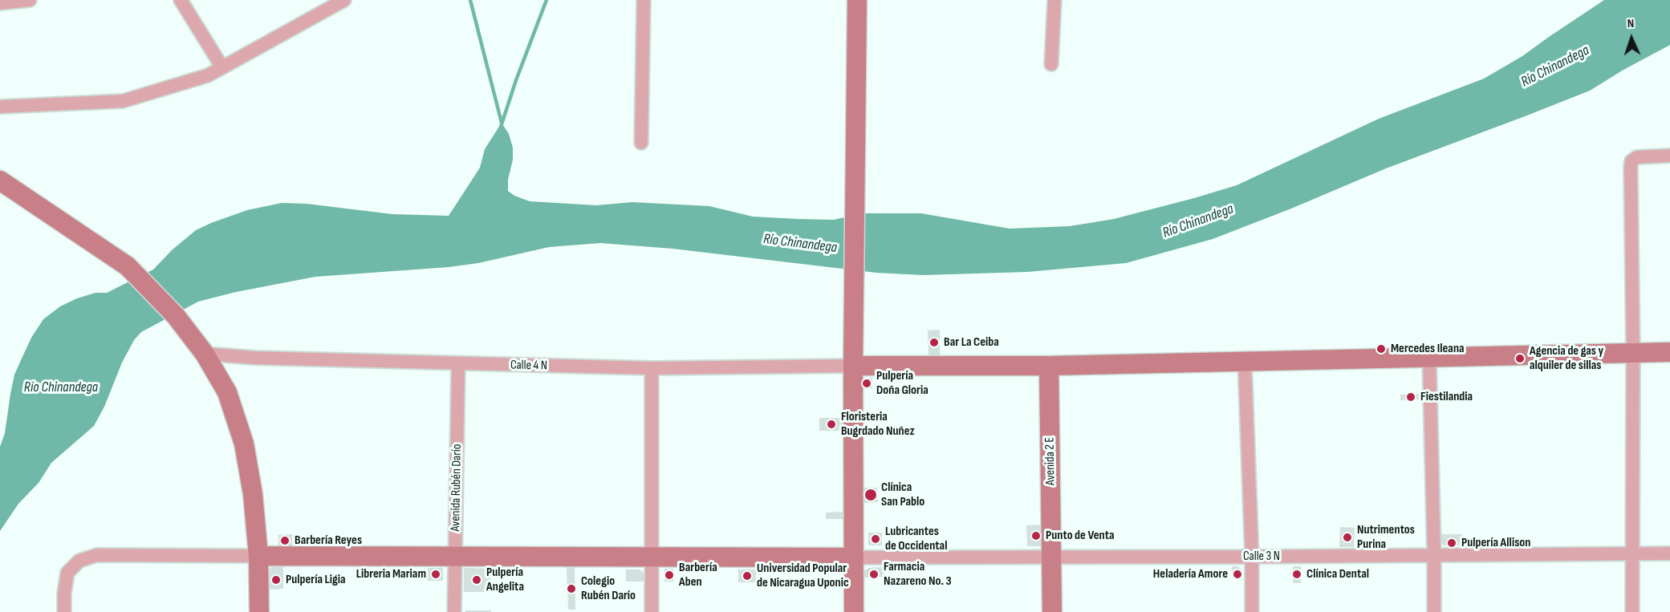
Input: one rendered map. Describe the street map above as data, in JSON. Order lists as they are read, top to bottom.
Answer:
{
  "streets": {
    "street": [
      "Calle 4 N",
      "Avenida 2 E",
      "Avenida Rubén Darío",
      "Calle 3 N"
    ]
  },
  "crossings": [
    ["Calle 4 N", "Avenida Rubén Darío"],
    ["Avenida 2 E", "Calle 3 N"]
  ],
  "water": ["Río Chinandega"],
  "places": [
    "Bar La Ceiba",
    "Mercedes Ileana",
    "Agencia de gas y alquiler de sillas",
    "Pulpería Doña Gloria",
    "Fiestilandia",
    "Floristeria Bugrdado Nuñez",
    "Clínica San Pablo",
    "Punto de Venta",
    "Nutrimentos Purina",
    "Lubricantes de Occidental",
    "Barbería Reyes",
    "Pulpería Allison",
    "Libreria Mariam",
    "Farmacia Nazareno No. 3",
    "Heladería Amore",
    "Clínica Dental",
    "Barbería Aben",
    "Universidad Popular de Nicaragua Uponic",
    "Pulpería Ligia",
    "Pulpería Angelita",
    "Colegio Rubén Darío"
  ],
  "north": "top"
}
